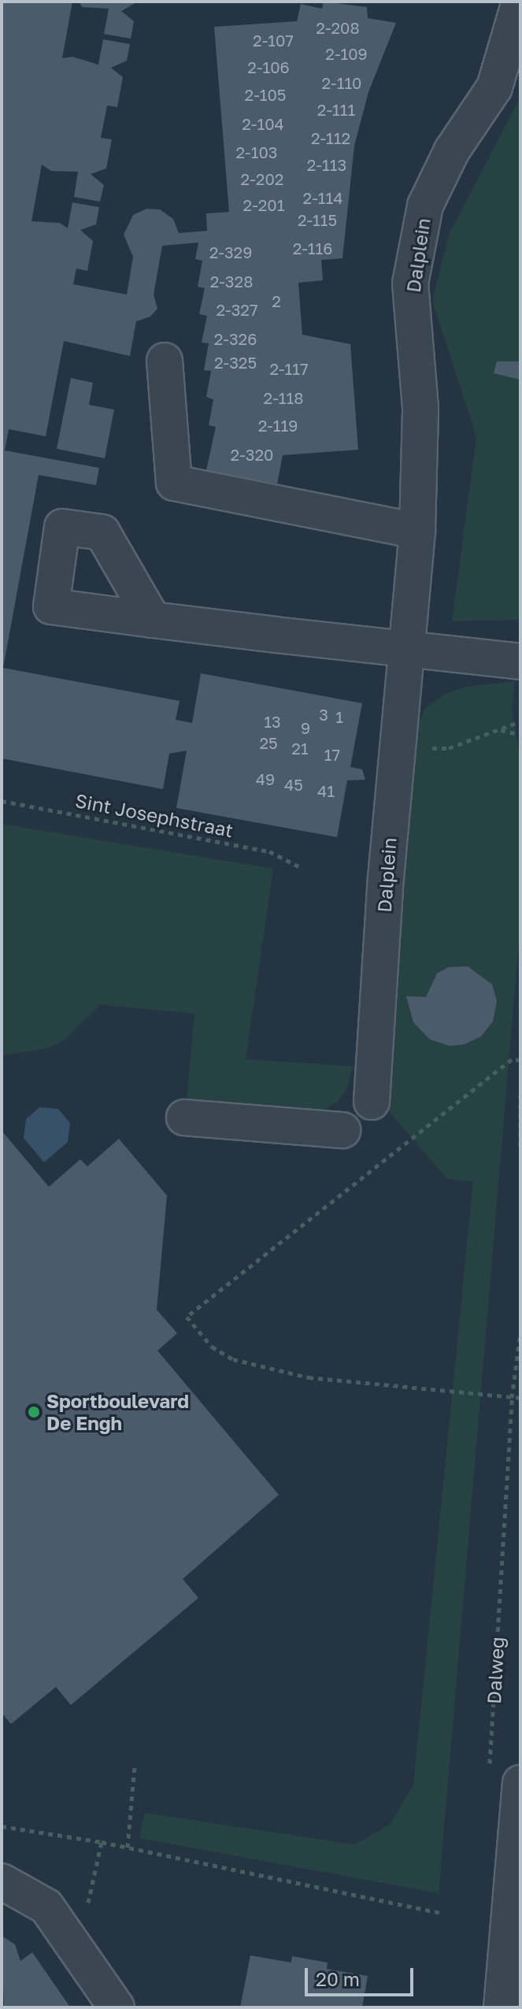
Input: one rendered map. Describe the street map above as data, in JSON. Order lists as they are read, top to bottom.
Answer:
{
  "streets": {
    "street": ["Dalplein"],
    "path": ["Sint Josephstraat", "Dalweg"]
  },
  "places": ["Sportboulevard De Engh"],
  "house_numbers": [
    "2-208",
    "2-107",
    "2-109",
    "2-106",
    "2-110",
    "2-105",
    "2-111",
    "2-104",
    "2-112",
    "2-103",
    "2-113",
    "2-202",
    "2-114",
    "2-201",
    "2-115",
    "2-116",
    "2-329",
    "2-328",
    "2",
    "2-327",
    "2-326",
    "2-325",
    "2-117",
    "2-118",
    "2-119",
    "2-320",
    "3",
    "1",
    "13",
    "9",
    "25",
    "21",
    "17",
    "49",
    "45",
    "41"
  ],
  "scale_bar": "20 m"
}
